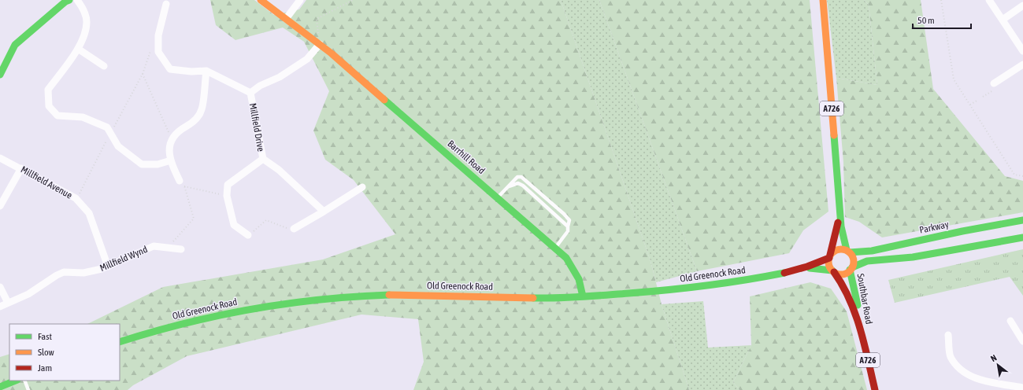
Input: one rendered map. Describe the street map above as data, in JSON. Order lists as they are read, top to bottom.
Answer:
{
  "streets": {
    "street": [
      "A726",
      "Millfield Drive",
      "Barrhill Road",
      "Millfield Avenue",
      "Parkway",
      "Millfield Wynd",
      "Old Greenock Road",
      "Southbar Road"
    ]
  },
  "crossings": [
    ["A726", "Parkway"],
    ["A726", "Old Greenock Road"],
    ["A726", "Southbar Road"],
    ["Millfield Drive", "Barrhill Road"],
    ["Barrhill Road", "Old Greenock Road"],
    ["Millfield Avenue", "Millfield Wynd"],
    ["Parkway", "Old Greenock Road"],
    ["Parkway", "Southbar Road"],
    ["Old Greenock Road", "Southbar Road"]
  ],
  "legend": ["Fast", "Slow", "Jam"],
  "scale_bar": "50 m",
  "north": "top left"
}
